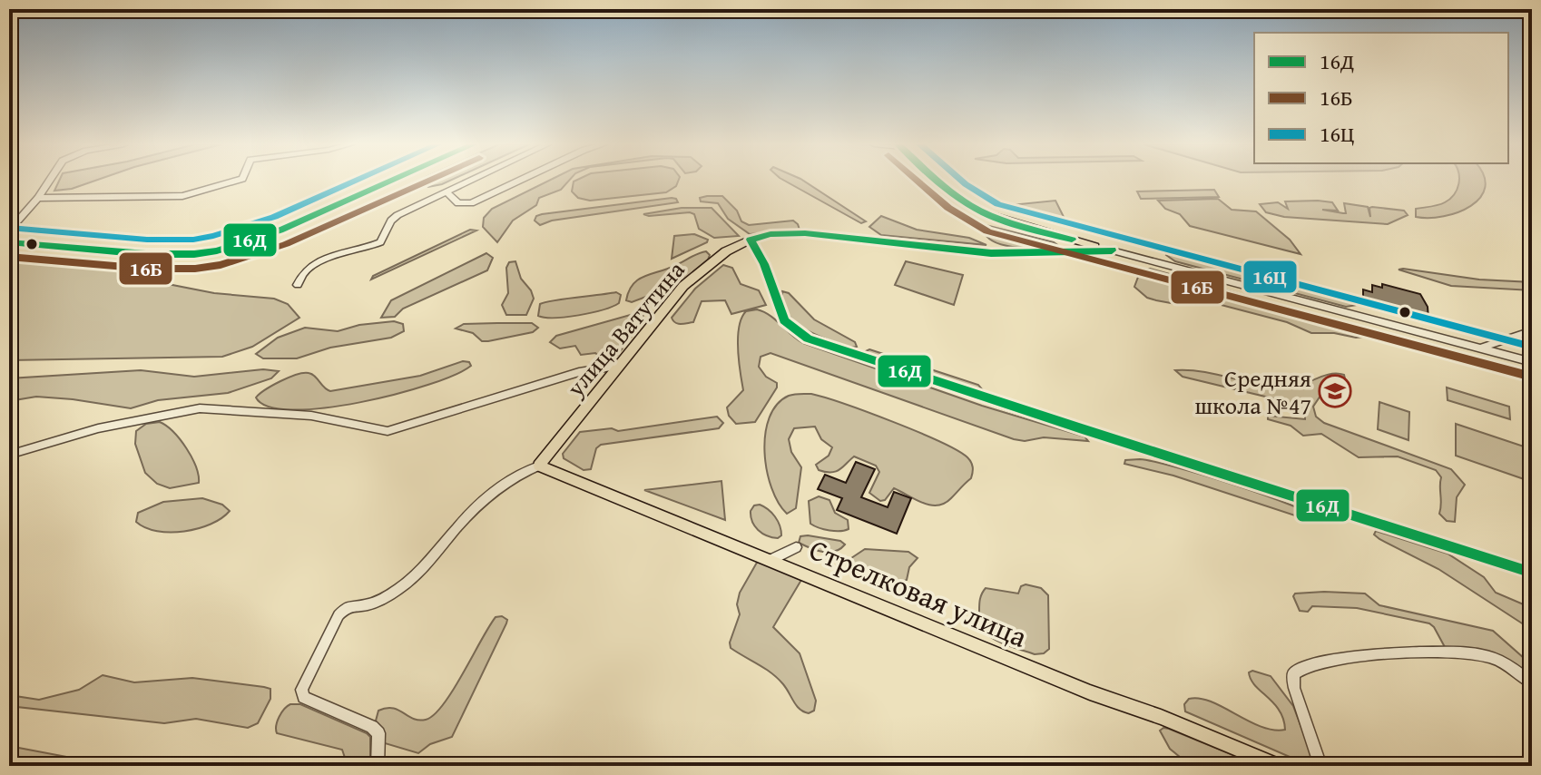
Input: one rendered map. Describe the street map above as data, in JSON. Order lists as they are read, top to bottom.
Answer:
{
  "streets": {
    "main road": ["улица Ватутина", "Стрелковая улица"]
  },
  "crossings": [
    ["улица Ватутина", "Стрелковая улица"]
  ],
  "places": {
    "school or university": ["Средняя школа №47"]
  },
  "lines": ["transit line 16Д", "transit line 16Б", "transit line 16Ц"],
  "legend": ["16Д", "16Б", "16Ц"]
}
